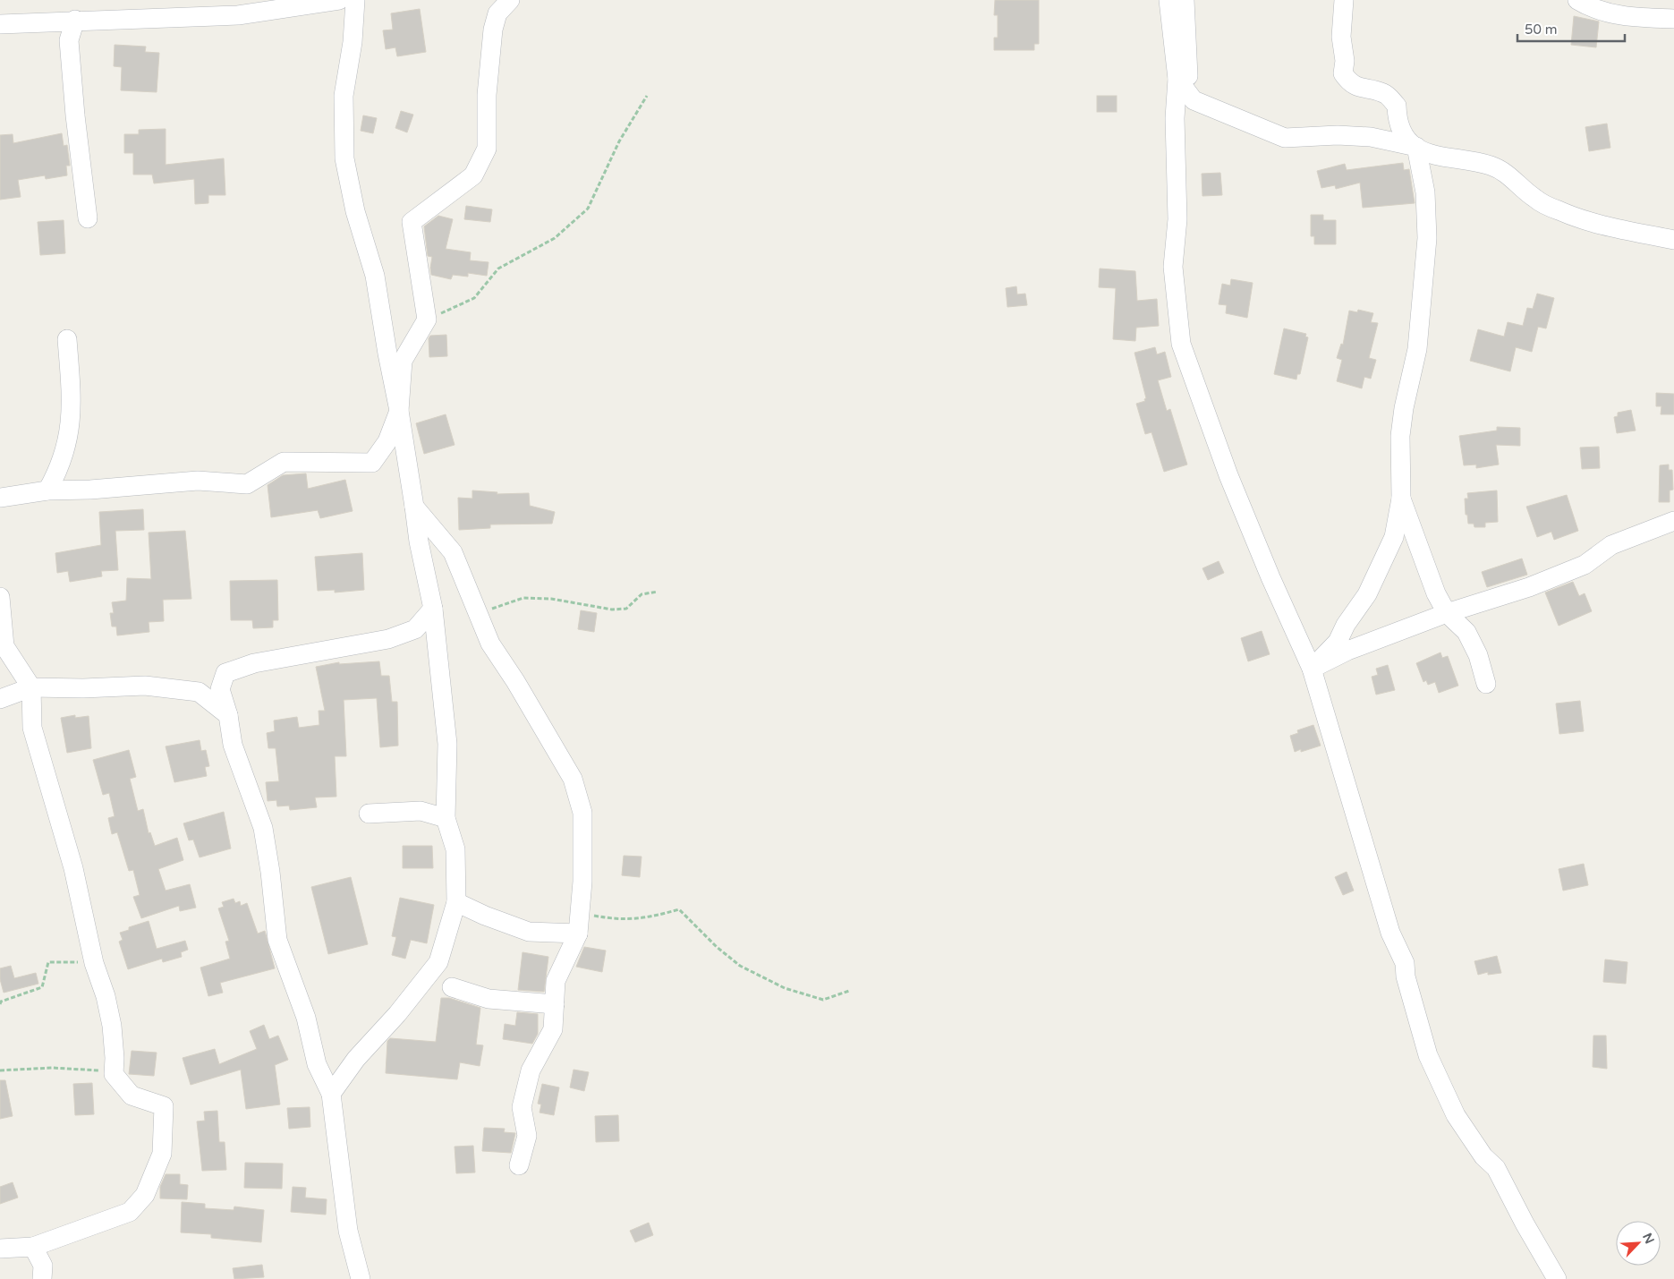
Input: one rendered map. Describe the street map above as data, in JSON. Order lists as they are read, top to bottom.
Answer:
{
  "scale_bar": "50 m",
  "north": "top right"
}
